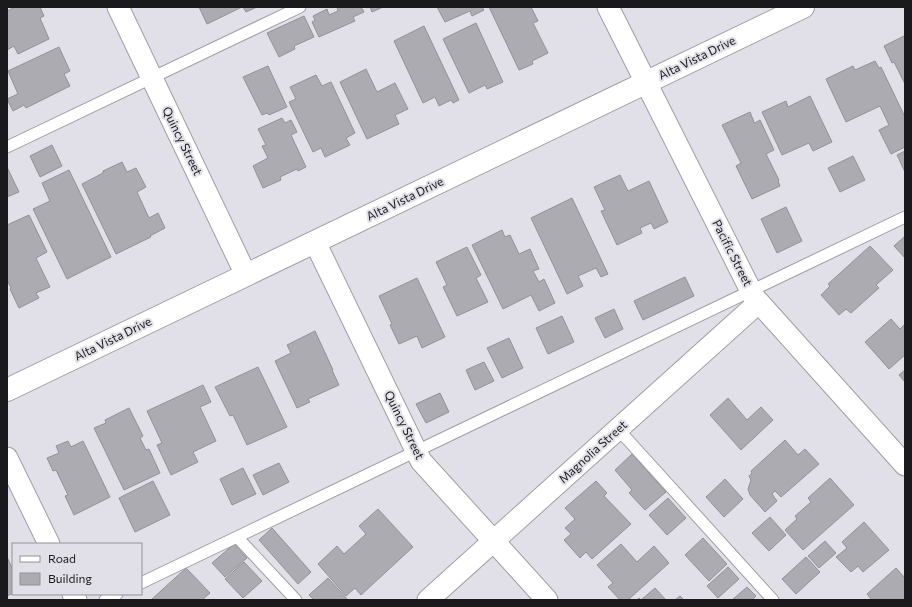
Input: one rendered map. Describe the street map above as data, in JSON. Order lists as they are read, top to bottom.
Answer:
{
  "streets": {
    "street": [
      "Alta Vista Drive",
      "Quincy Street",
      "Pacific Street",
      "Magnolia Street"
    ]
  },
  "crossings": [
    ["Alta Vista Drive", "Quincy Street"],
    ["Alta Vista Drive", "Pacific Street"],
    ["Quincy Street", "Magnolia Street"],
    ["Pacific Street", "Magnolia Street"]
  ],
  "legend": ["Road", "Building"]
}
